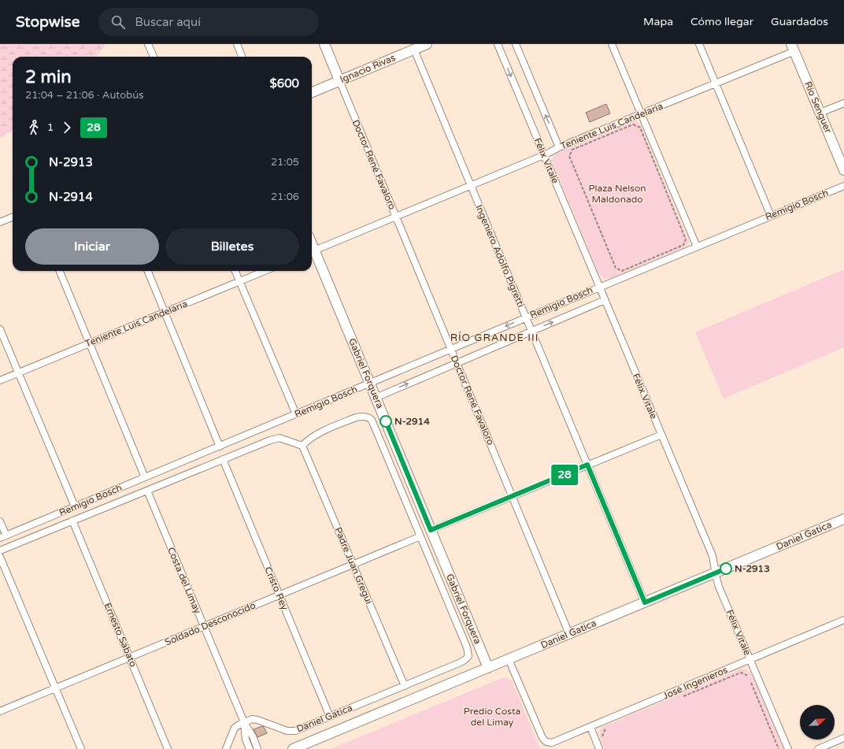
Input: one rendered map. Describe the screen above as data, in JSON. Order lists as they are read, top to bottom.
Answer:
{
  "streets": {
    "main road": [
      "Ignacio Rivas",
      "Río Senguer",
      "Doctor René Favaloro",
      "Gabriel Forquera",
      "Daniel Gatica"
    ],
    "street": [
      "Teniente Luis Candelaria",
      "Félix Vitale",
      "Remigio Bosch",
      "Ingeniero Adolfo Pigretti",
      "Padre Juan Gregui",
      "Costa del Limay",
      "Cristo Rey",
      "Soldado Desconocido",
      "Ernesto Sabato",
      "José Ingenieros"
    ]
  },
  "crossings": [
    ["Ignacio Rivas", "Doctor René Favaloro"],
    ["Ignacio Rivas", "Ingeniero Adolfo Pigretti"],
    ["Río Senguer", "Teniente Luis Candelaria"],
    ["Teniente Luis Candelaria", "Félix Vitale"],
    ["Teniente Luis Candelaria", "Doctor René Favaloro"],
    ["Teniente Luis Candelaria", "Ingeniero Adolfo Pigretti"],
    ["Teniente Luis Candelaria", "Gabriel Forquera"],
    ["Félix Vitale", "Remigio Bosch"],
    ["Félix Vitale", "Daniel Gatica"],
    ["Félix Vitale", "José Ingenieros"],
    ["Doctor René Favaloro", "Remigio Bosch"],
    ["Doctor René Favaloro", "Daniel Gatica"],
    ["Remigio Bosch", "Ingeniero Adolfo Pigretti"],
    ["Remigio Bosch", "Gabriel Forquera"],
    ["Remigio Bosch", "Padre Juan Gregui"],
    ["Remigio Bosch", "Costa del Limay"],
    ["Remigio Bosch", "Cristo Rey"],
    ["Remigio Bosch", "Ernesto Sabato"],
    ["Ingeniero Adolfo Pigretti", "Daniel Gatica"],
    ["Gabriel Forquera", "Daniel Gatica"],
    ["Gabriel Forquera", "Padre Juan Gregui"],
    ["Gabriel Forquera", "Soldado Desconocido"],
    ["Daniel Gatica", "Padre Juan Gregui"],
    ["Daniel Gatica", "Costa del Limay"],
    ["Daniel Gatica", "Cristo Rey"],
    ["Daniel Gatica", "José Ingenieros"],
    ["Padre Juan Gregui", "Soldado Desconocido"],
    ["Costa del Limay", "Soldado Desconocido"],
    ["Cristo Rey", "Soldado Desconocido"],
    ["Soldado Desconocido", "Ernesto Sabato"]
  ],
  "districts": ["RÍO GRANDE III"],
  "parks": ["Plaza Nelson Maldonado", "Predio Costa del Limay"],
  "places": ["N-2914", "N-2913"],
  "lines": ["bus line 28"],
  "north": "top right",
  "page": {
    "header": "Stopwise",
    "search": "Buscar aquí",
    "nav": ["Mapa", "Cómo llegar", "Guardados"],
    "on_map": "28",
    "heading": ["2 min", "21:04 – 21:06 · Autobús", "$600"],
    "legs": ["1", "28"],
    "list": [
      {
        "name": "N-2913",
        "value": "21:05"
      },
      {
        "name": "N-2914",
        "value": "21:06"
      }
    ],
    "buttons": ["Iniciar", "Billetes"]
  }
}
